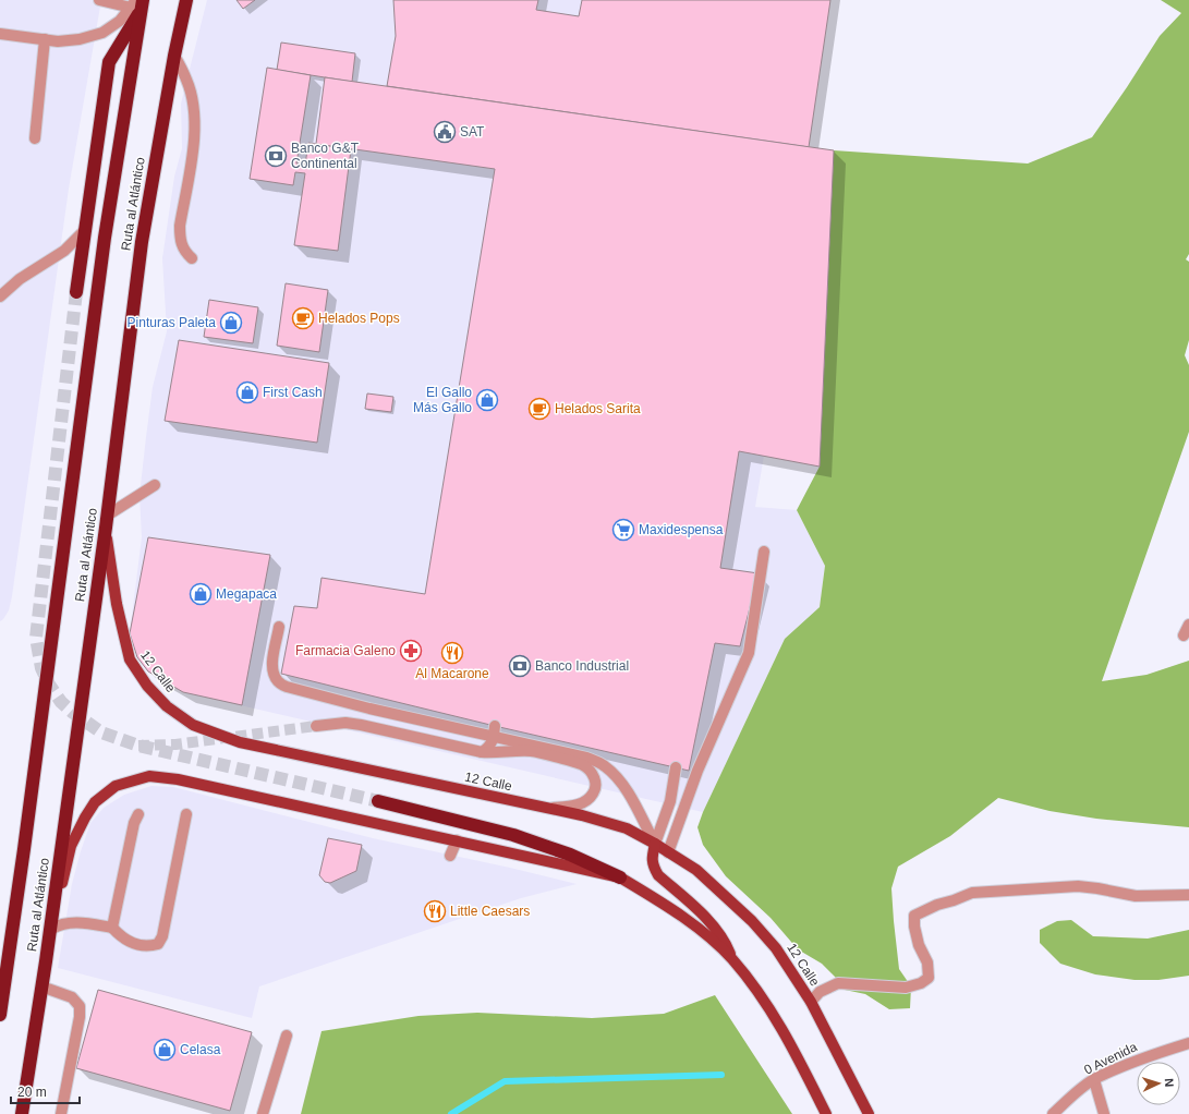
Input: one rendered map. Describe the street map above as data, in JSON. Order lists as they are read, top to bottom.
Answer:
{
  "streets": {
    "highway": ["Ruta al Atlántico"],
    "main road": ["12 Calle"],
    "street": ["0 Avenida"]
  },
  "crossings": [
    ["Ruta al Atlántico", "12 Calle"]
  ],
  "places": {
    "public building": ["SAT"],
    "bank": ["Banco G&T Continental", "Banco Industrial"],
    "cafe": ["Helados Pops", "Helados Sarita"],
    "shop": [
      "Pinturas Paleta",
      "First Cash",
      "El Gallo Más Gallo",
      "Megapaca",
      "Celasa"
    ],
    "supermarket": ["Maxidespensa"],
    "pharmacy": ["Farmacia Galeno"],
    "restaurant": ["Al Macarone", "Little Caesars"]
  },
  "scale_bar": "20 m",
  "north": "right"
}
